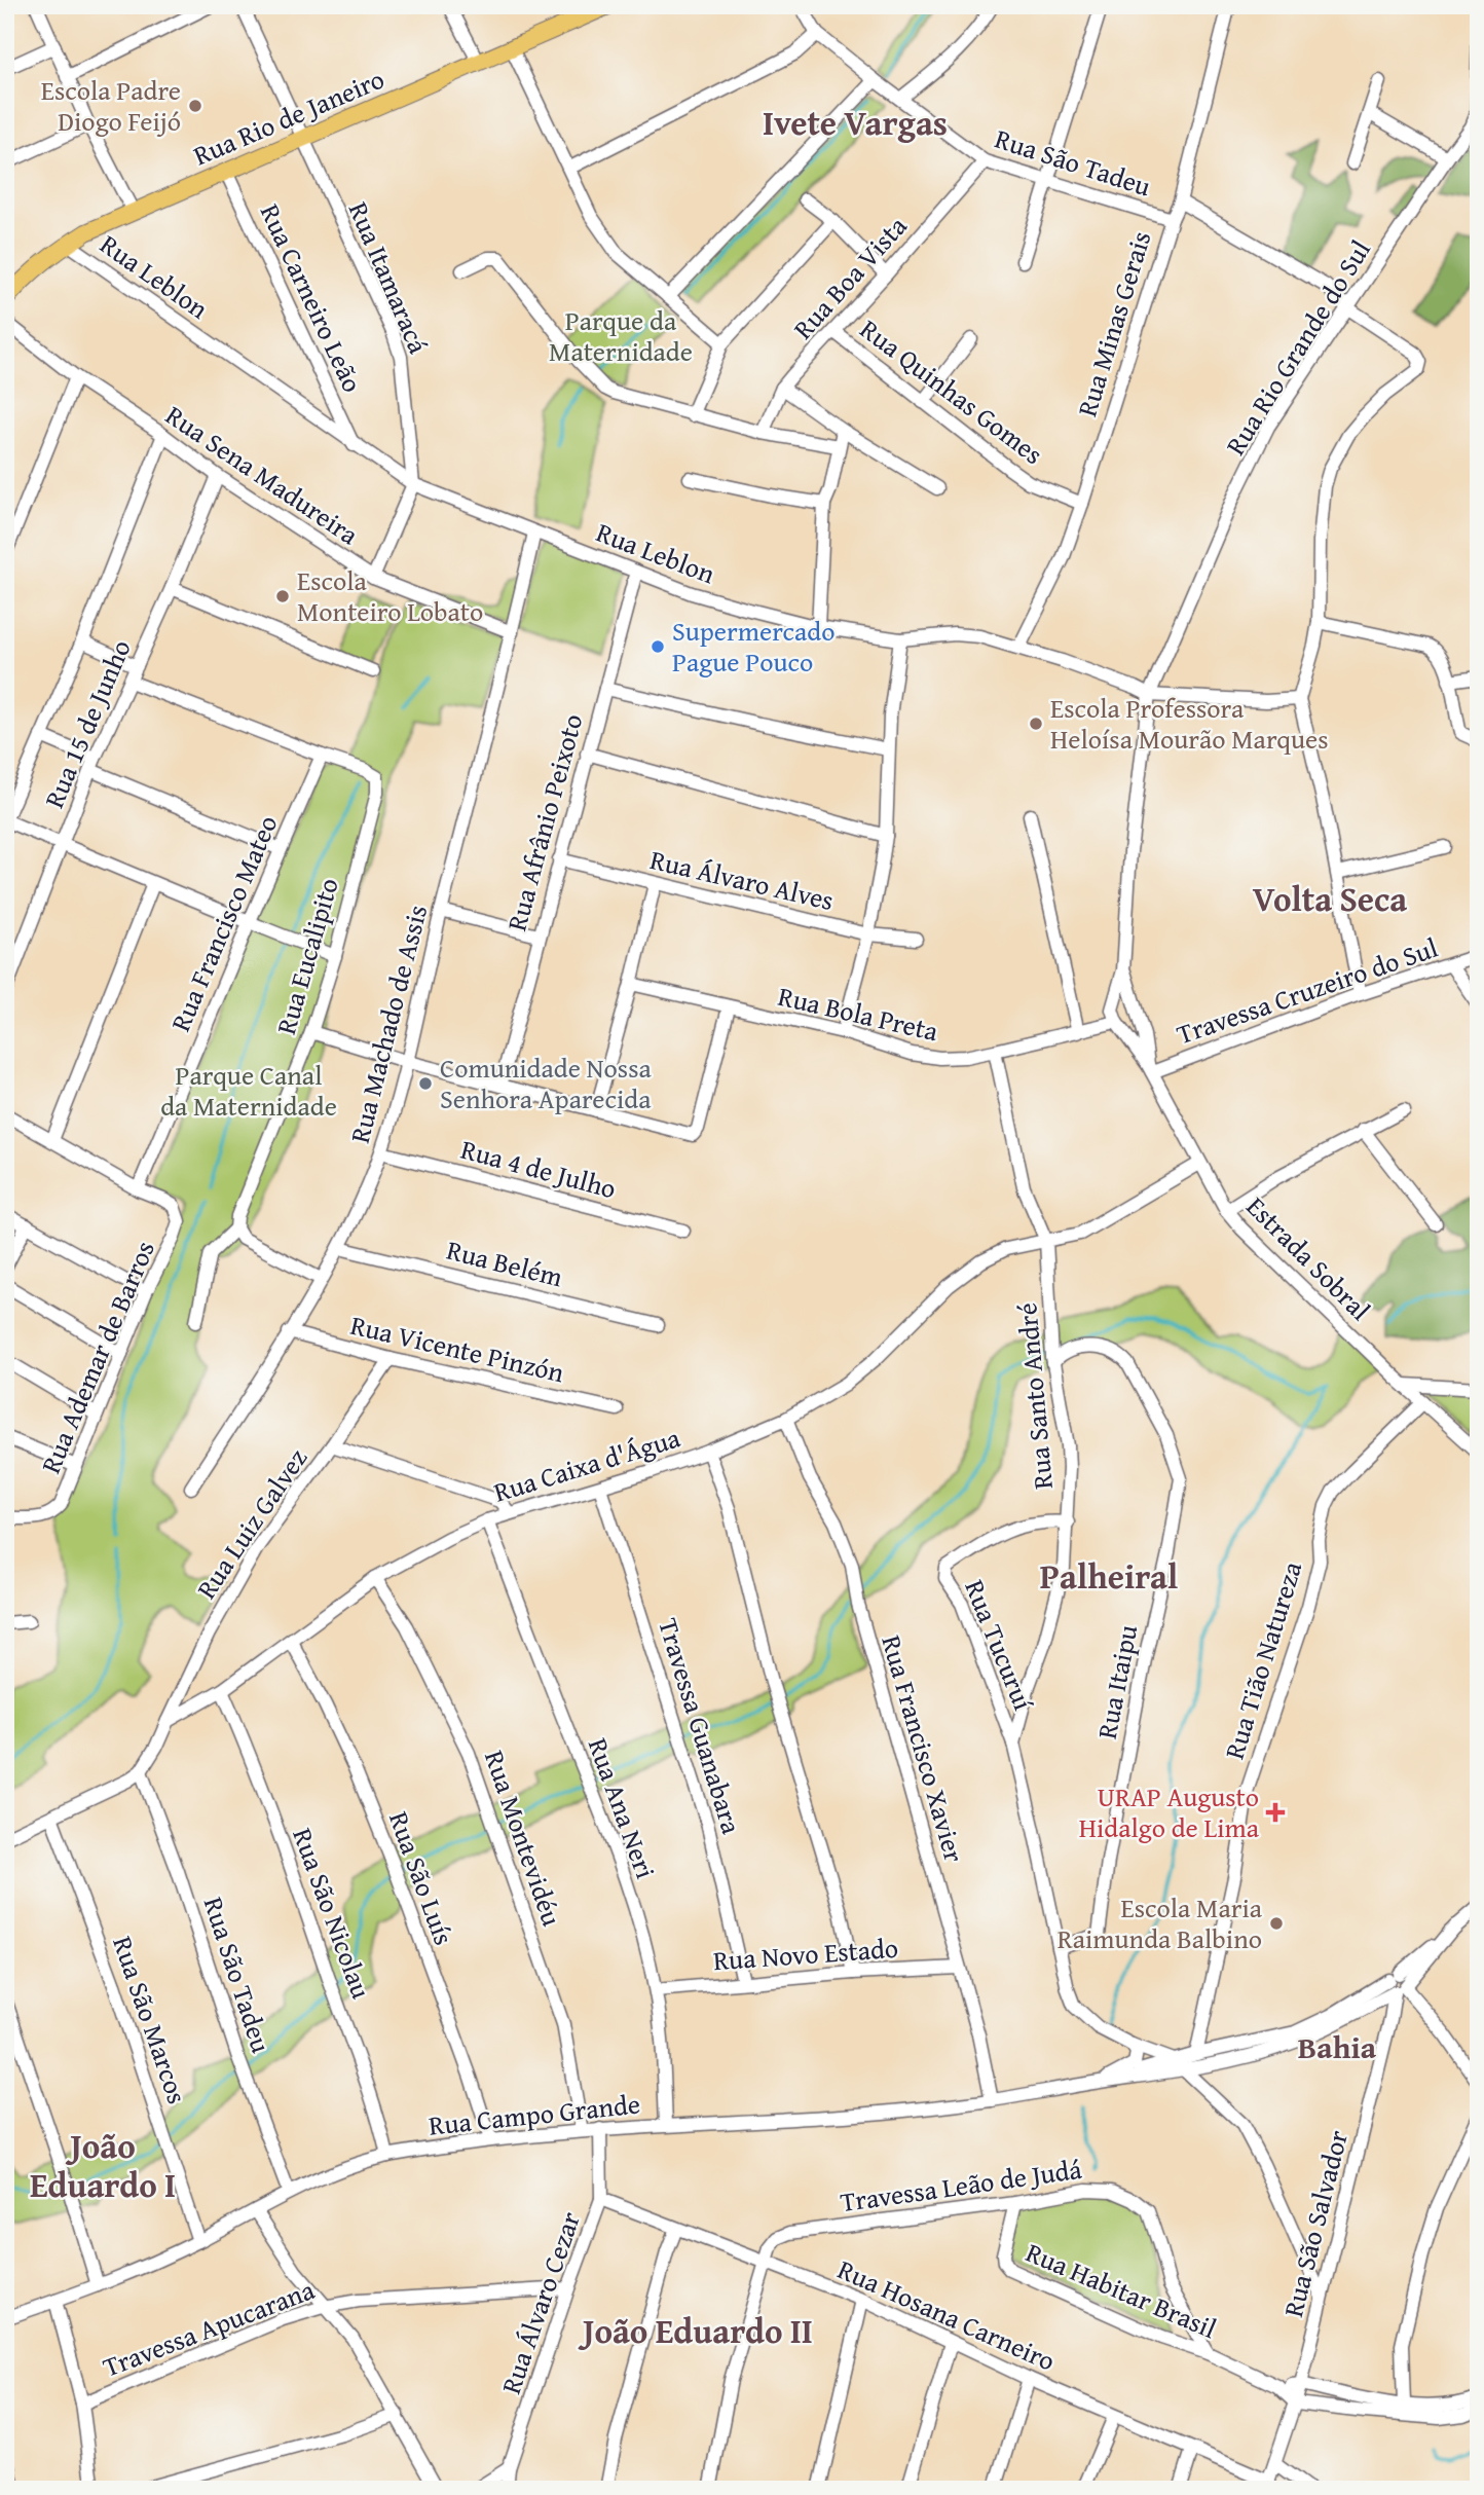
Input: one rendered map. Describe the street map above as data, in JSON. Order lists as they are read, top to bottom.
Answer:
{
  "streets": {
    "main road": ["Rua Rio de Janeiro"],
    "street": [
      "Rua São Tadeu",
      "Rua Leblon",
      "Rua Itamaracá",
      "Rua Boa Vista",
      "Rua Carneiro Leão",
      "Rua Minas Gerais",
      "Rua Rio Grande do Sul",
      "Rua Quinhas Gomes",
      "Rua Sena Madureira",
      "Rua 15 de Junho",
      "Rua Afrânio Peixoto",
      "Rua Álvaro Alves",
      "Rua Francisco Mateo",
      "Rua Eucalipito",
      "Travessa Cruzeiro do Sul",
      "Rua Bola Preta",
      "Rua Machado de Assis",
      "Rua 4 de Julho",
      "Estrada Sobral",
      "Rua Belém",
      "Rua Vicente Pinzón",
      "Rua Ademar de Barros",
      "Rua Santo André",
      "Rua Caixa d'Água",
      "Rua Luiz Galvez",
      "Rua Tucuruí",
      "Rua Tião Natureza",
      "Rua Itaipu",
      "Travessa Guanabara",
      "Rua Francisco Xavier",
      "Rua Ana Neri",
      "Rua Montevidéu",
      "Rua São Luís",
      "Rua São Nicolau",
      "Rua Novo Estado",
      "Rua São Marcos",
      "Rua Campo Grande",
      "Travessa Leão de Judá",
      "Rua São Salvador",
      "Rua Habitar Brasil",
      "Rua Álvaro Cezar",
      "Rua Hosana Carneiro",
      "Travessa Apucarana"
    ]
  },
  "crossings": [
    ["Rua Rio de Janeiro", "Rua Leblon"],
    ["Rua Rio de Janeiro", "Rua Itamaracá"],
    ["Rua Rio de Janeiro", "Rua Carneiro Leão"],
    ["Rua São Tadeu", "Rua Boa Vista"],
    ["Rua São Tadeu", "Rua Minas Gerais"],
    ["Rua São Tadeu", "Rua Campo Grande"],
    ["Rua Leblon", "Rua Itamaracá"],
    ["Rua Leblon", "Rua Carneiro Leão"],
    ["Rua Leblon", "Rua Minas Gerais"],
    ["Rua Leblon", "Rua Rio Grande do Sul"],
    ["Rua Leblon", "Rua Afrânio Peixoto"],
    ["Rua Leblon", "Rua Machado de Assis"],
    ["Rua Leblon", "Estrada Sobral"],
    ["Rua Boa Vista", "Rua Quinhas Gomes"],
    ["Rua Minas Gerais", "Rua Quinhas Gomes"],
    ["Rua Rio Grande do Sul", "Estrada Sobral"],
    ["Rua Sena Madureira", "Rua 15 de Junho"],
    ["Rua Sena Madureira", "Rua Machado de Assis"],
    ["Rua Afrânio Peixoto", "Rua Álvaro Alves"],
    ["Rua Francisco Mateo", "Rua Eucalipito"],
    ["Rua Francisco Mateo", "Rua Ademar de Barros"],
    ["Travessa Cruzeiro do Sul", "Estrada Sobral"],
    ["Rua Bola Preta", "Estrada Sobral"],
    ["Rua Bola Preta", "Rua Santo André"],
    ["Rua Machado de Assis", "Rua 4 de Julho"],
    ["Rua Machado de Assis", "Rua Belém"],
    ["Rua Machado de Assis", "Rua Vicente Pinzón"],
    ["Estrada Sobral", "Rua Caixa d'Água"],
    ["Estrada Sobral", "Rua Tião Natureza"],
    ["Rua Vicente Pinzón", "Rua Luiz Galvez"],
    ["Rua Santo André", "Rua Caixa d'Água"],
    ["Rua Santo André", "Rua Tucuruí"],
    ["Rua Santo André", "Rua Itaipu"],
    ["Rua Santo André", "Rua Campo Grande"],
    ["Rua Caixa d'Água", "Rua Luiz Galvez"],
    ["Rua Caixa d'Água", "Travessa Guanabara"],
    ["Rua Caixa d'Água", "Rua Francisco Xavier"],
    ["Rua Caixa d'Água", "Rua Ana Neri"],
    ["Rua Caixa d'Água", "Rua Montevidéu"],
    ["Rua Caixa d'Água", "Rua São Luís"],
    ["Rua Caixa d'Água", "Rua São Nicolau"],
    ["Rua Tião Natureza", "Rua Campo Grande"],
    ["Travessa Guanabara", "Rua Novo Estado"],
    ["Rua Francisco Xavier", "Rua Novo Estado"],
    ["Rua Francisco Xavier", "Rua Campo Grande"],
    ["Rua Ana Neri", "Rua Novo Estado"],
    ["Rua Ana Neri", "Rua Campo Grande"],
    ["Rua Montevidéu", "Rua Campo Grande"],
    ["Rua São Luís", "Rua Campo Grande"],
    ["Rua São Nicolau", "Rua Campo Grande"],
    ["Rua São Marcos", "Rua Campo Grande"],
    ["Rua Campo Grande", "Rua São Salvador"],
    ["Rua Campo Grande", "Rua Álvaro Cezar"],
    ["Travessa Leão de Judá", "Rua Habitar Brasil"],
    ["Travessa Leão de Judá", "Rua Hosana Carneiro"],
    ["Rua São Salvador", "Rua Habitar Brasil"],
    ["Rua São Salvador", "Rua Hosana Carneiro"],
    ["Rua Álvaro Cezar", "Rua Hosana Carneiro"],
    ["Rua Álvaro Cezar", "Travessa Apucarana"]
  ],
  "districts": [
    "Ivete Vargas",
    "Volta Seca",
    "Palheiral",
    "Bahia",
    "João Eduardo I",
    "João Eduardo II"
  ],
  "parks": ["Parque da Maternidade", "Parque Canal da Maternidade"],
  "places": {
    "other": [
      "Escola Padre Diogo Feijó",
      "Escola Monteiro Lobato",
      "Supermercado Pague Pouco",
      "Escola Professora Heloísa Mourão Marques",
      "Comunidade Nossa Senhora Aparecida",
      "Escola Maria Raimunda Balbino"
    ],
    "health": ["URAP Augusto Hidalgo de Lima"]
  }
}
